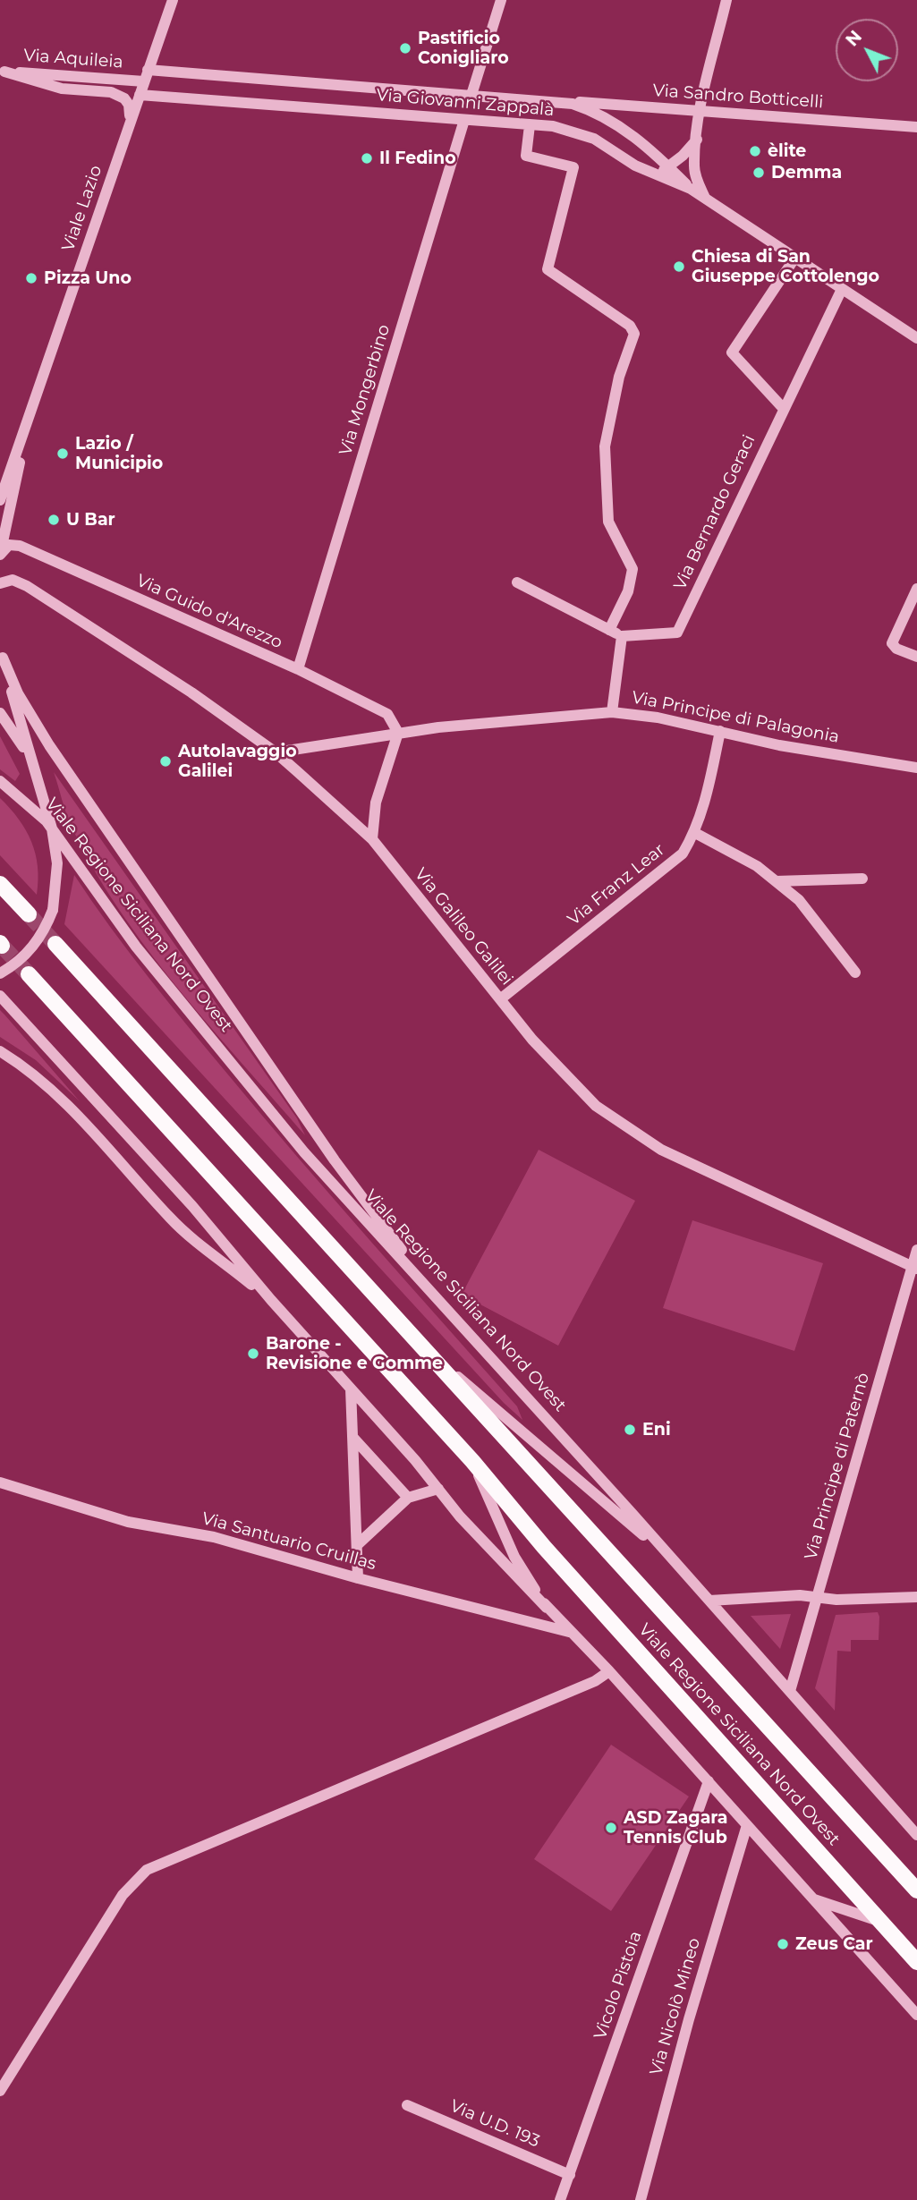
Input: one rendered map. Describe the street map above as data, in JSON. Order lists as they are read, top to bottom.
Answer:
{
  "streets": {
    "main road": ["Viale Regione Siciliana Nord Ovest"],
    "street": [
      "Via Aquileia",
      "Via Sandro Botticelli",
      "Via Giovanni Zappalà",
      "Viale Lazio",
      "Via Mongerbino",
      "Via Bernardo Geraci",
      "Via Guido d'Arezzo",
      "Via Principe di Palagonia",
      "Via Franz Lear",
      "Via Galileo Galilei",
      "Via Principe di Paternò",
      "Via Santuario Cruillas",
      "Vicolo Pistoia",
      "Via Nicolò Mineo",
      "Via U.D. 193"
    ]
  },
  "crossings": [
    ["Via Aquileia", "Viale Lazio"],
    ["Via Sandro Botticelli", "Via Giovanni Zappalà"],
    ["Via Giovanni Zappalà", "Viale Lazio"],
    ["Via Giovanni Zappalà", "Via Mongerbino"],
    ["Via Giovanni Zappalà", "Via Bernardo Geraci"],
    ["Via Mongerbino", "Via Guido d'Arezzo"],
    ["Via Guido d'Arezzo", "Via Principe di Palagonia"],
    ["Via Principe di Palagonia", "Via Franz Lear"],
    ["Via Principe di Palagonia", "Via Galileo Galilei"],
    ["Via Franz Lear", "Via Galileo Galilei"],
    ["Viale Regione Siciliana Nord Ovest", "Via Principe di Paternò"],
    ["Via Galileo Galilei", "Via Principe di Paternò"],
    ["Vicolo Pistoia", "Via U.D. 193"]
  ],
  "places": [
    "Pastificio Conigliaro",
    "èlite",
    "Il Fedino",
    "Demma",
    "Chiesa di San Giuseppe Cottolengo",
    "Pizza Uno",
    "Lazio / Municipio",
    "U Bar",
    "Autolavaggio Galilei",
    "Barone - Revisione e Gomme",
    "Eni",
    "ASD Zagara Tennis Club",
    "Zeus Car"
  ],
  "north": "top left"
}
